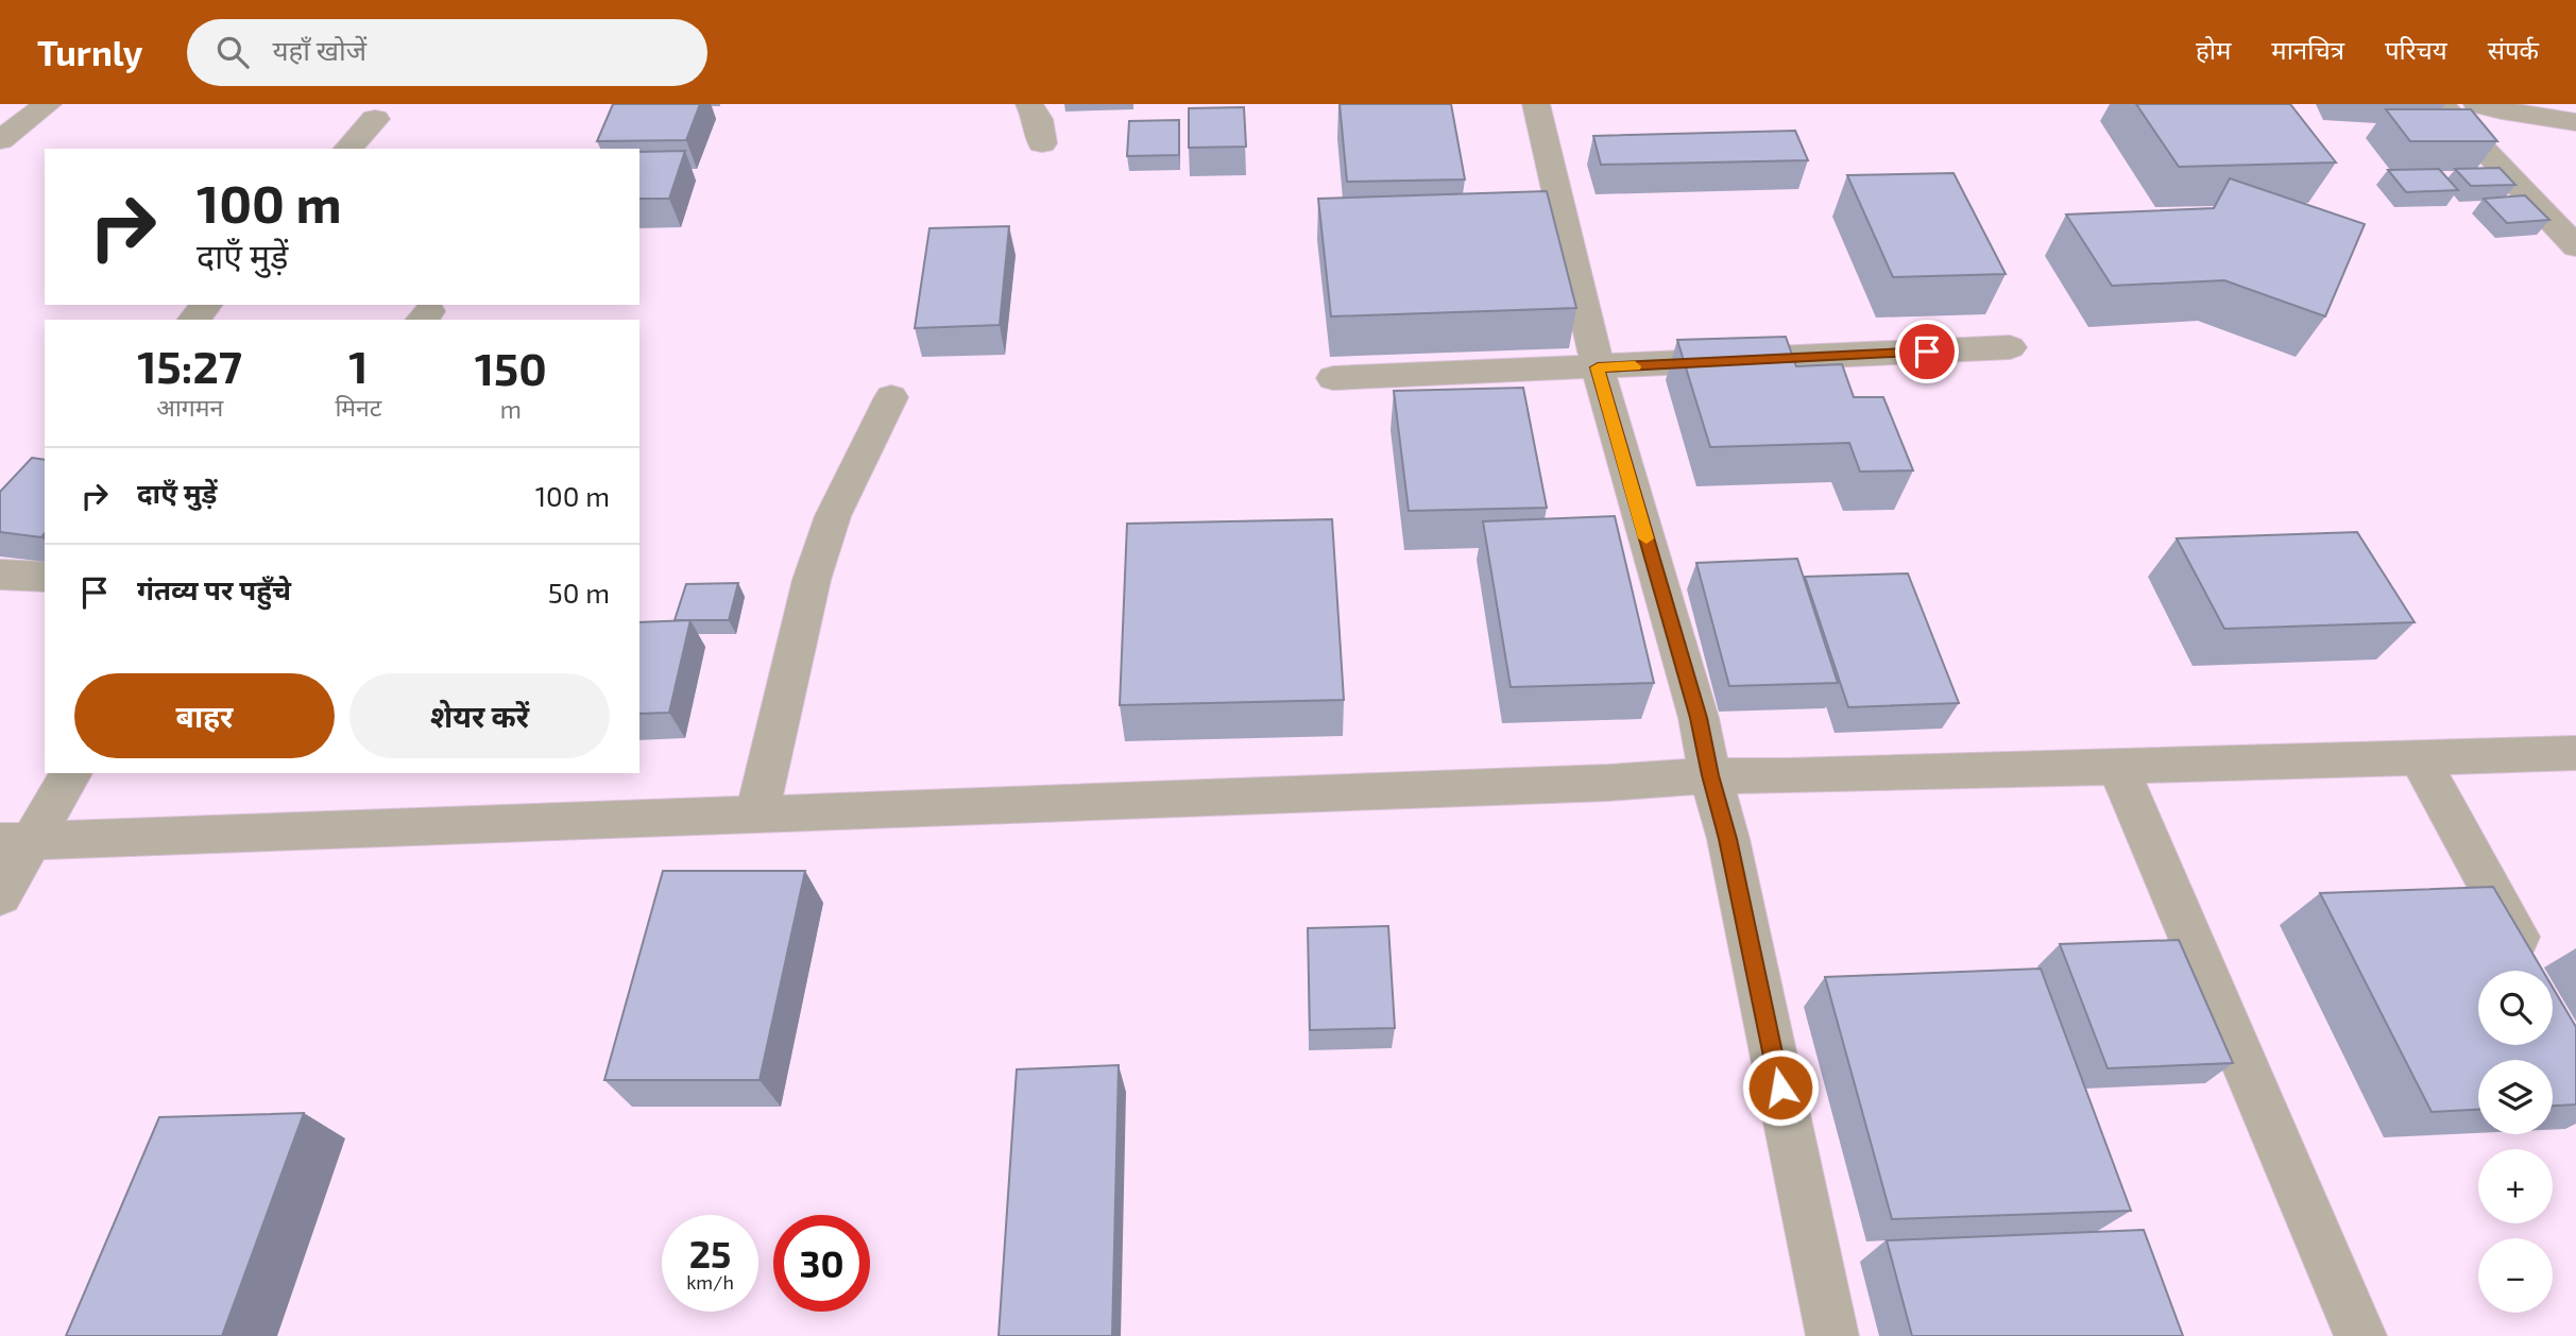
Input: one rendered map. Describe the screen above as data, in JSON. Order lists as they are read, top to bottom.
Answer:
{
  "page": {
    "header": "Turnly",
    "search": "यहाँ खोजें",
    "nav": [
      "होम",
      "मानचित्र",
      "परिचय",
      "संपर्क"
    ],
    "turn": ["100 m", "दाएँ मुड़ें"],
    "eta": [
      "15:27",
      "आगमन",
      "1",
      "मिनट",
      "150",
      "m"
    ],
    "list": [
      {
        "name": "दाएँ मुड़ें",
        "value": "100 m"
      },
      {
        "name": "गंतव्य पर पहुँचे",
        "value": "50 m"
      }
    ],
    "buttons": ["बाहर", "शेयर करें"],
    "map_buttons": ["+", "−"],
    "speed": "25 km/h",
    "limit": "30"
  }
}
